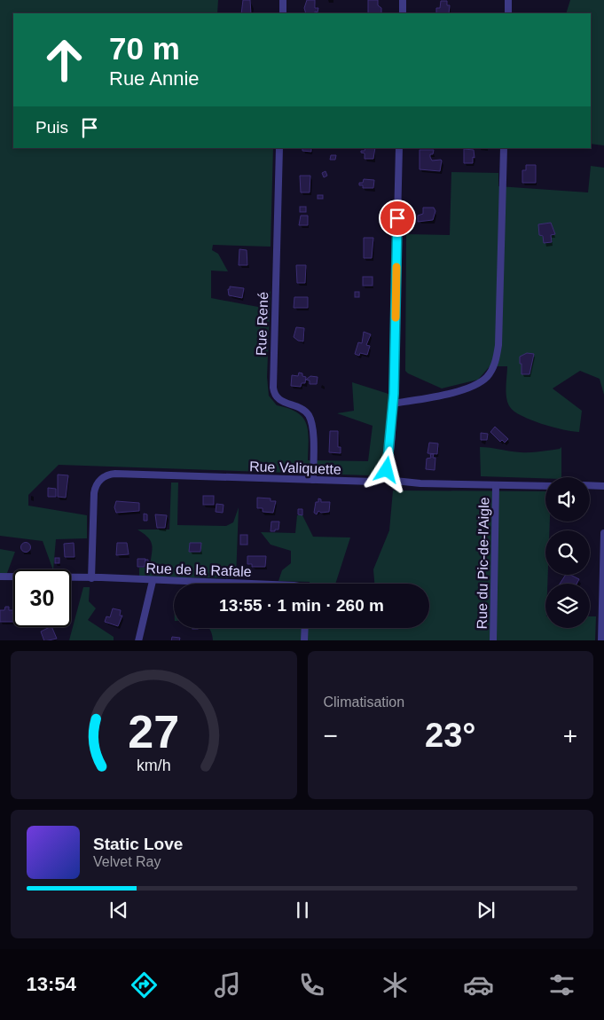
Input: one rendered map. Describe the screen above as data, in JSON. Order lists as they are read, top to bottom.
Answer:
{
  "streets": {
    "street": [
      "Rue René",
      "Rue Valiquette",
      "Rue du Pic-de-l'Aigle",
      "Rue de la Rafale"
    ]
  },
  "crossings": [
    ["Rue René", "Rue Valiquette"],
    ["Rue Valiquette", "Rue de la Rafale"]
  ],
  "page": {
    "turn": ["70 m", "Rue Annie"],
    "then": "Puis",
    "limit": "30",
    "trip": "13:55 · 1 min · 260 m",
    "tile": "Climatisation",
    "heat": ["−", "23°", "+"],
    "song": ["Static Love", "Velvet Ray"],
    "tabs": "13:54",
    "gauge": ["27", "km/h"]
  }
}
